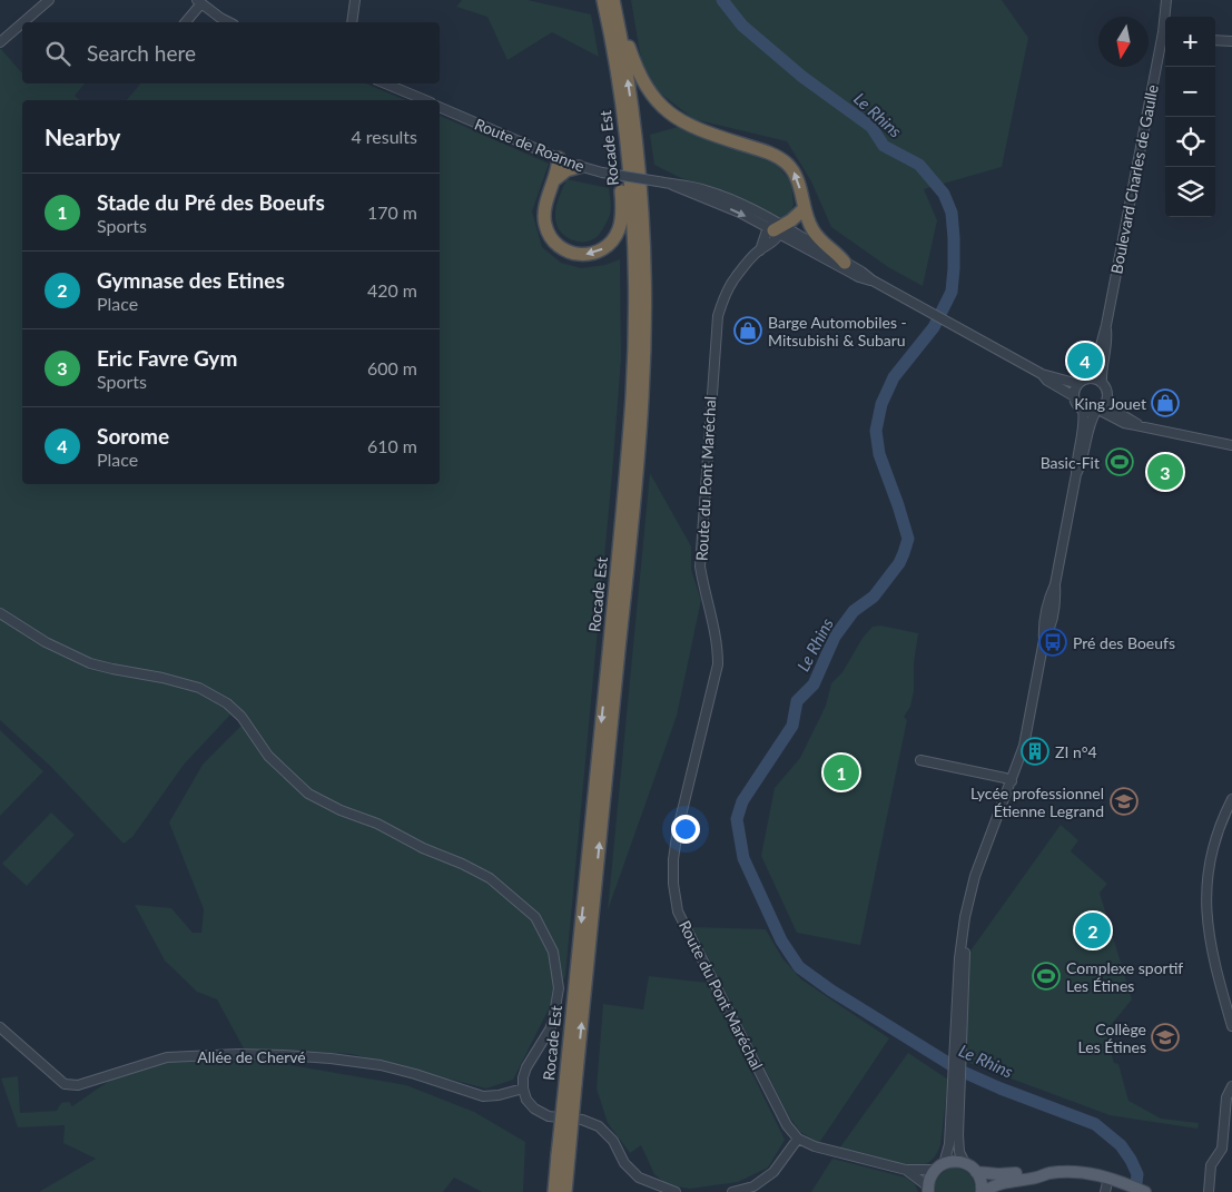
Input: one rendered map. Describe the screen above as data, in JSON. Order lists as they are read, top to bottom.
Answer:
{
  "streets": {
    "highway": ["Rocade Est"],
    "street": [
      "Route de Roanne",
      "Boulevard Charles de Gaulle",
      "Route du Pont Maréchal",
      "Allée de Chervé"
    ]
  },
  "crossings": [
    ["Route de Roanne", "Route du Pont Maréchal"]
  ],
  "water": ["Le Rhins"],
  "places": {
    "shop": ["Barge Automobiles - Mitsubishi & Subaru", "King Jouet"],
    "sports": ["Basic-Fit", "Complexe sportif Les Étines"],
    "bus stop": ["Pré des Boeufs"],
    "building": ["ZI n°4"],
    "school or university": ["Lycée professionnel Étienne Legrand", "Collège Les Étines"]
  },
  "north": "bottom",
  "page": {
    "map_buttons": ["+", "−"],
    "search": "Search here",
    "heading": ["Nearby", "4 results"],
    "list": [
      {
        "mark": "1",
        "name": "Stade du Pré des Boeufs",
        "note": "Sports",
        "value": "170 m"
      },
      {
        "mark": "2",
        "name": "Gymnase des Etines",
        "note": "Place",
        "value": "420 m"
      },
      {
        "mark": "3",
        "name": "Eric Favre Gym",
        "note": "Sports",
        "value": "600 m"
      },
      {
        "mark": "4",
        "name": "Sorome",
        "note": "Place",
        "value": "610 m"
      }
    ],
    "pins": [
      "4",
      "3",
      "1",
      "2"
    ]
  }
}
